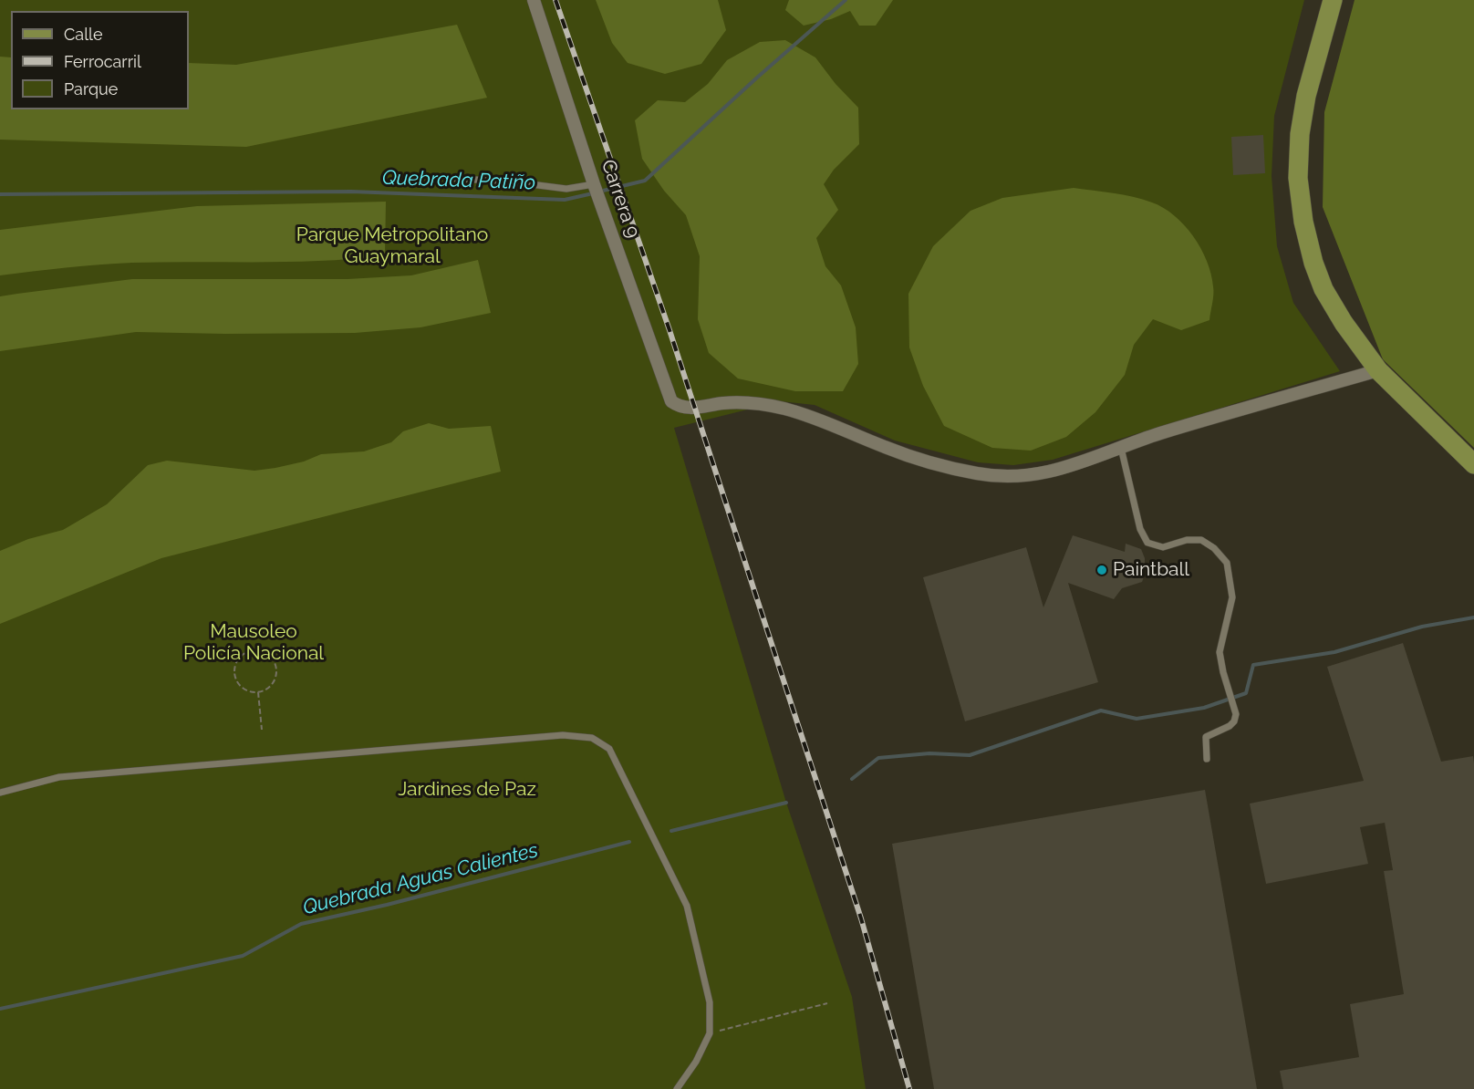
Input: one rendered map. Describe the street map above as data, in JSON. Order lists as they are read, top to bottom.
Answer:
{
  "streets": {
    "street": ["Carrera 9"]
  },
  "water": ["Quebrada Patiño", "Quebrada Aguas Calientes"],
  "parks": ["Parque Metropolitano Guaymaral", "Mausoleo Policía Nacional", "Jardines de Paz"],
  "places": ["Paintball"],
  "legend": ["Calle", "Ferrocarril", "Parque"]
}
